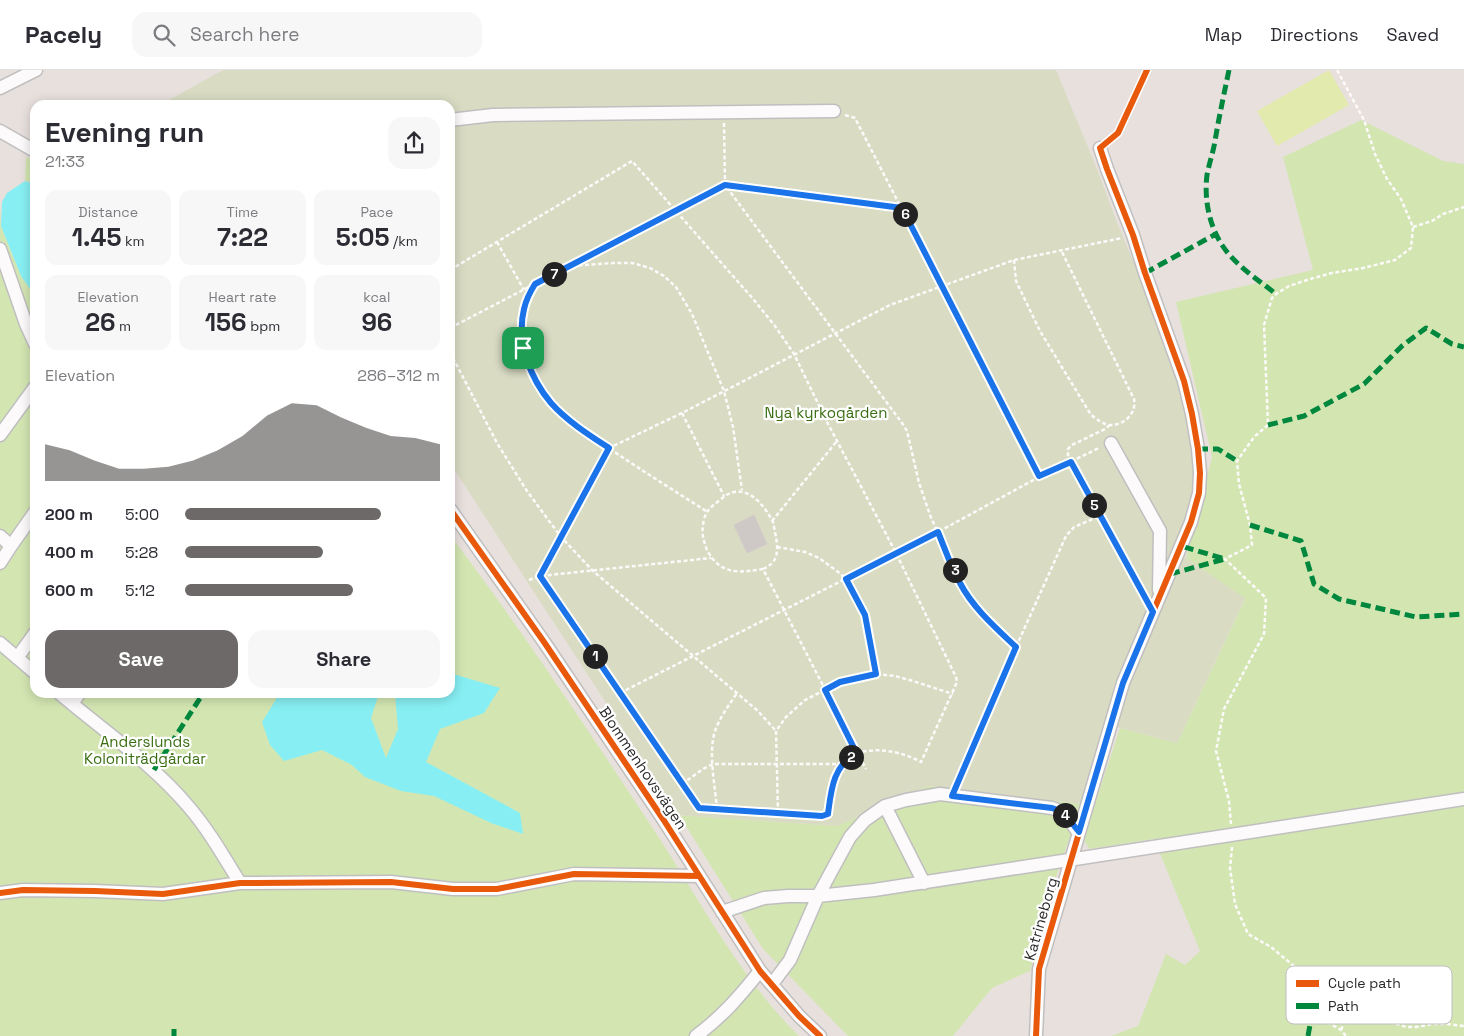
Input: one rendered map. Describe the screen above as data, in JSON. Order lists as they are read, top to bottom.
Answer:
{
  "streets": {
    "street": ["Blommenhovsvägen", "Katrineborg"]
  },
  "parks": ["Nya kyrkogården", "Anderslunds Koloniträdgårdar"],
  "legend": ["Cycle path", "Path"],
  "page": {
    "header": "Pacely",
    "search": "Search here",
    "nav": ["Map", "Directions", "Saved"],
    "heading": ["Evening run", "21:33"],
    "stats": [
      ["Distance", "1.45 km"],
      ["Time", "7:22"],
      ["Pace", "5:05 /km"],
      ["Elevation", "26 m"],
      ["Heart rate", "156 bpm"],
      ["kcal", "96"]
    ],
    "pins": [
      "6",
      "7",
      "5",
      "3",
      "1",
      "2",
      "4"
    ],
    "chart": ["Elevation", "286–312 m"],
    "list": [
      {
        "name": "200 m",
        "note": "5:00"
      },
      {
        "name": "400 m",
        "note": "5:28"
      },
      {
        "name": "600 m",
        "note": "5:12"
      }
    ],
    "buttons": ["Save", "Share"]
  }
}
